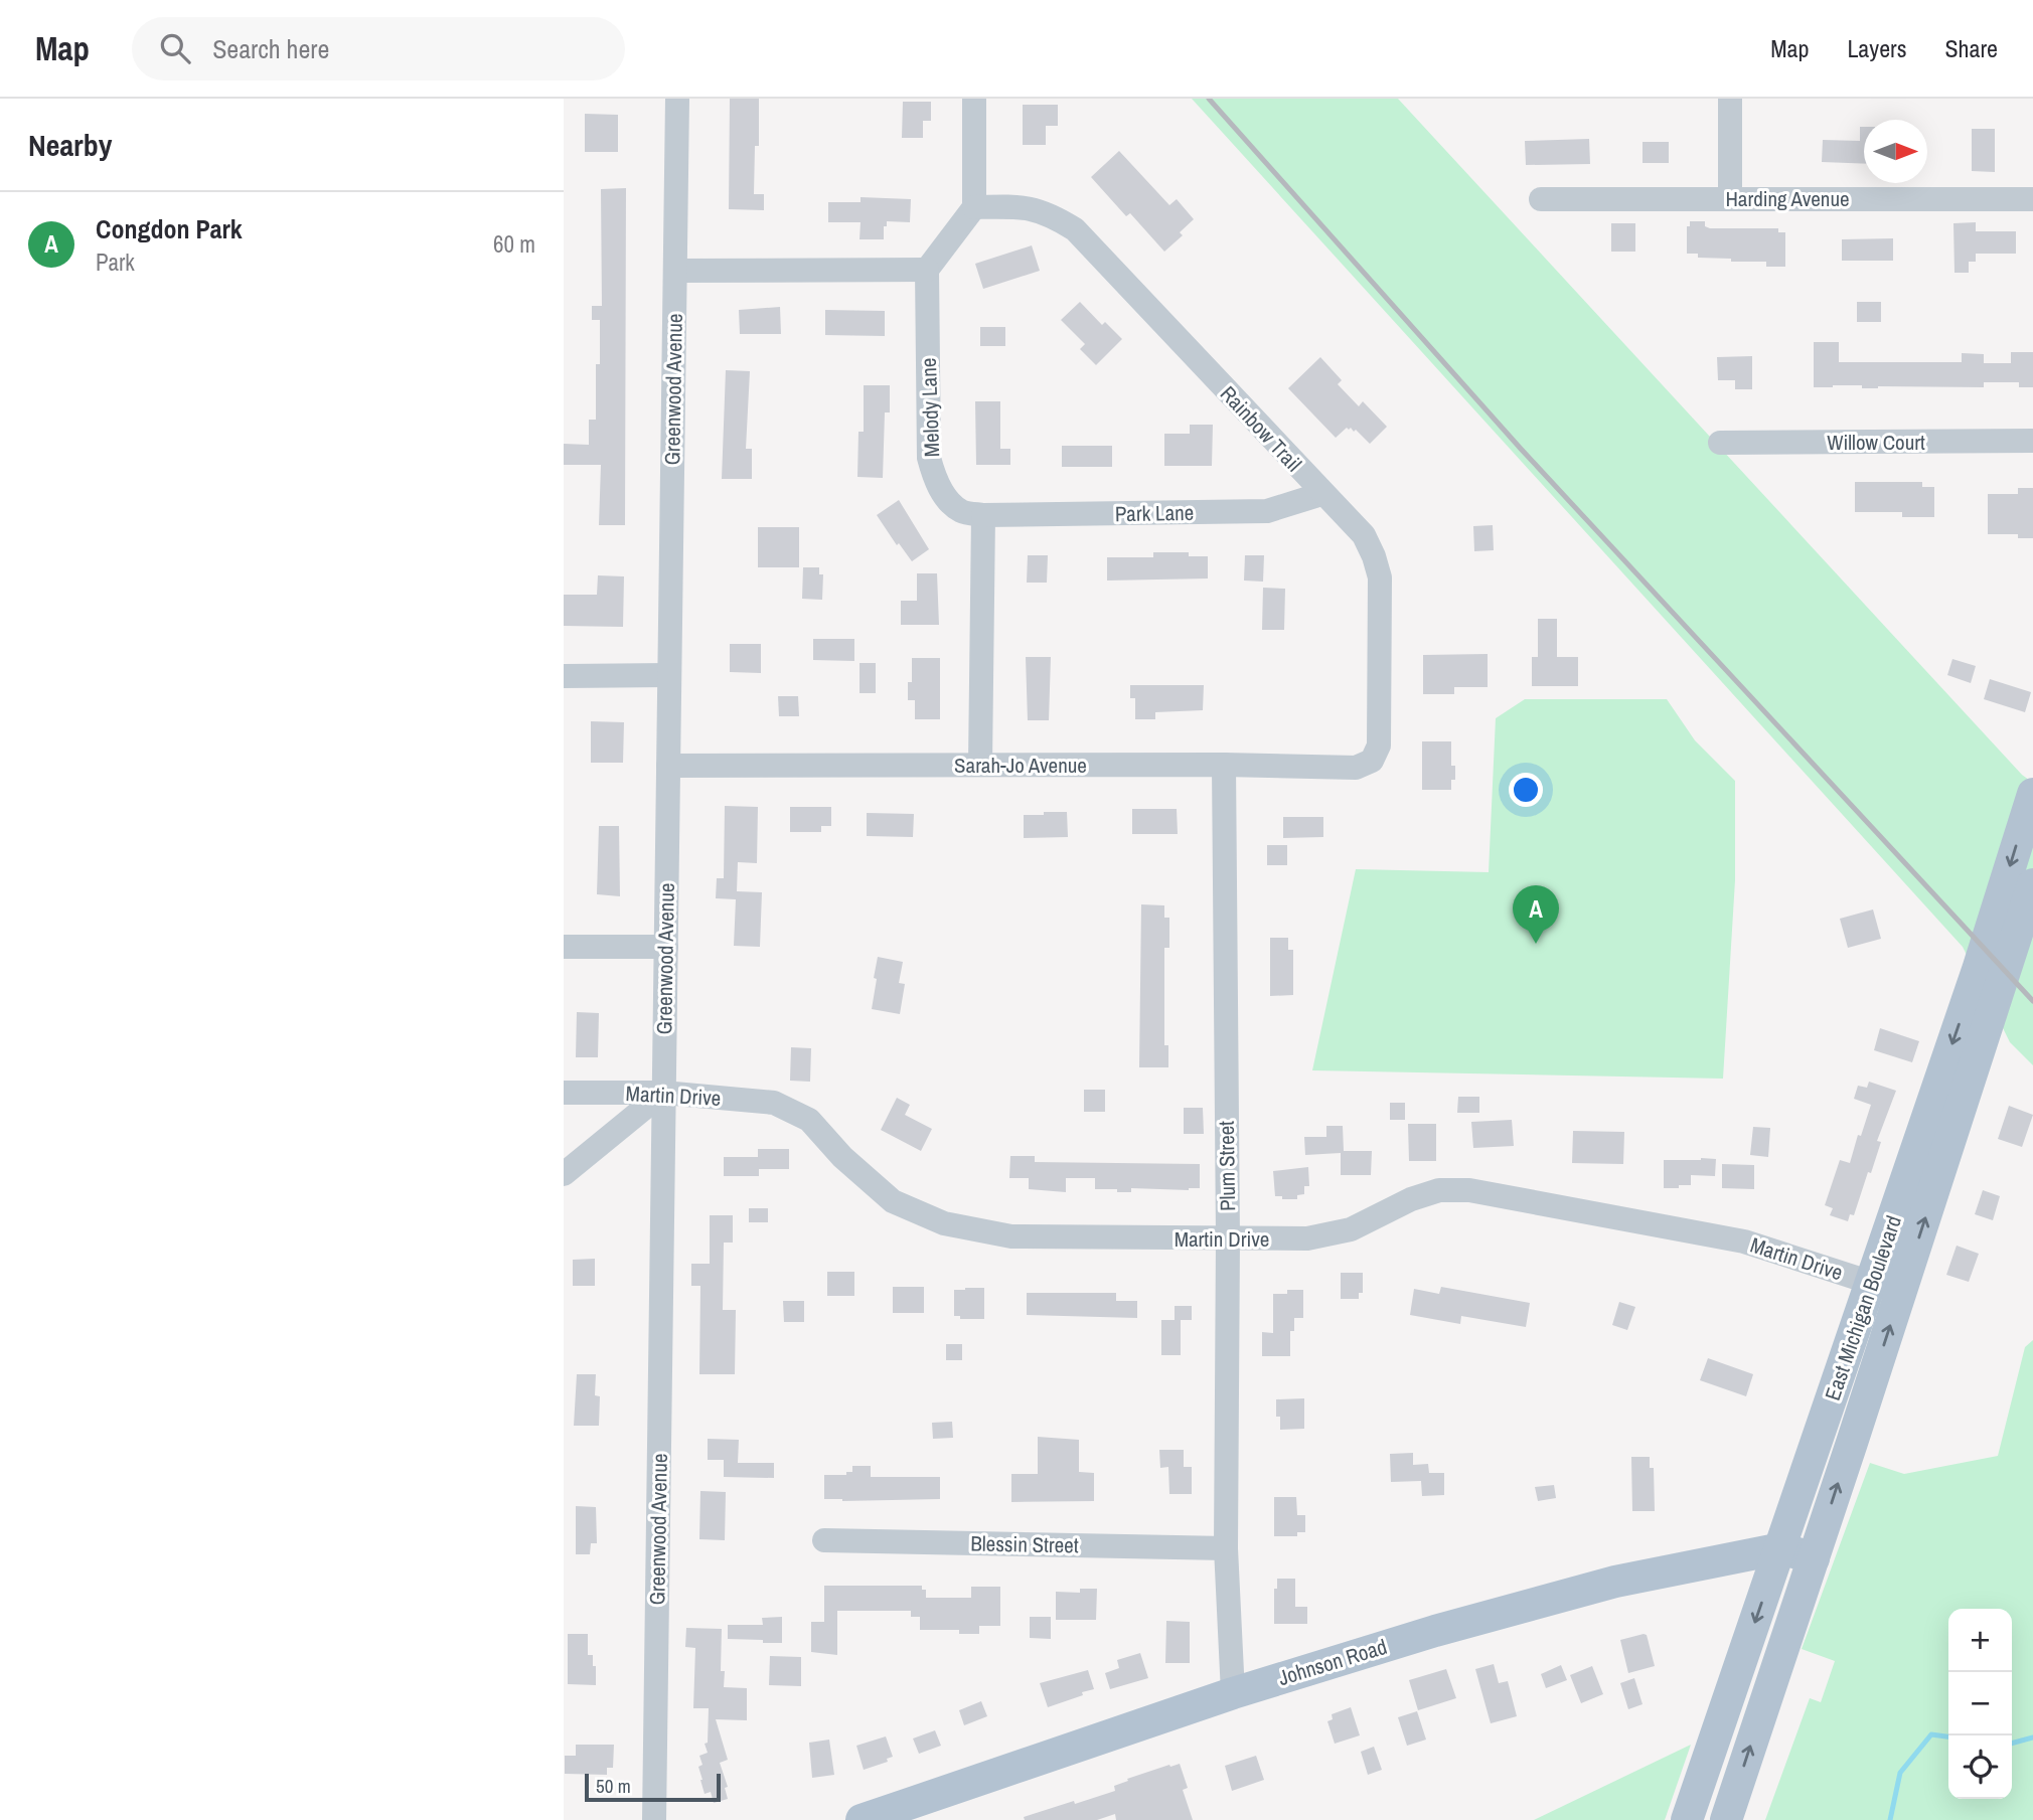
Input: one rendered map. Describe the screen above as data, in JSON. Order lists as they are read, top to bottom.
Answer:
{
  "streets": {
    "main road": ["East Michigan Boulevard", "Johnson Road"],
    "street": [
      "Harding Avenue",
      "Greenwood Avenue",
      "Melody Lane",
      "Rainbow Trail",
      "Willow Court",
      "Park Lane",
      "Sarah-Jo Avenue",
      "Martin Drive",
      "Plum Street",
      "Blessin Street"
    ]
  },
  "crossings": [
    ["Greenwood Avenue", "Sarah-Jo Avenue"],
    ["Greenwood Avenue", "Martin Drive"],
    ["Melody Lane", "Park Lane"],
    ["Rainbow Trail", "Park Lane"],
    ["Rainbow Trail", "Sarah-Jo Avenue"],
    ["Sarah-Jo Avenue", "Plum Street"],
    ["Martin Drive", "Plum Street"],
    ["Martin Drive", "East Michigan Boulevard"],
    ["Plum Street", "Blessin Street"],
    ["Plum Street", "Johnson Road"],
    ["East Michigan Boulevard", "Johnson Road"]
  ],
  "scale_bar": "50 m",
  "north": "right",
  "page": {
    "header": "Map",
    "search": "Search here",
    "nav": ["Map", "Layers", "Share"],
    "heading": "Nearby",
    "list": [
      {
        "mark": "A",
        "name": "Congdon Park",
        "note": "Park",
        "value": "60 m"
      }
    ],
    "pins": "A",
    "map_buttons": ["+", "−"],
    "scale": "50 m"
  }
}
